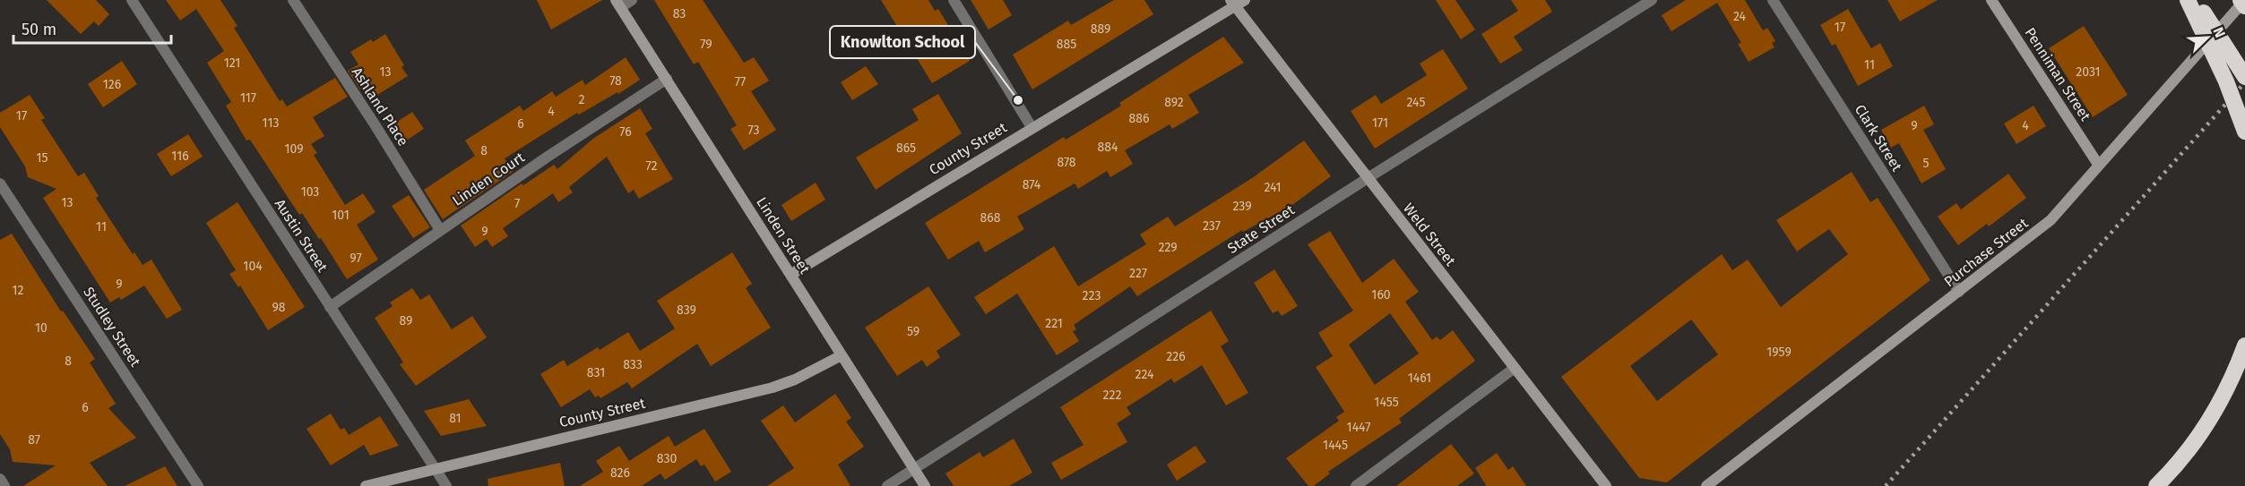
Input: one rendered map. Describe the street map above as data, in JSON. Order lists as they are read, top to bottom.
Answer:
{
  "streets": {
    "main road": [
      "Penniman Street",
      "County Street",
      "Weld Street",
      "Linden Street",
      "Purchase Street"
    ],
    "street": [
      "Ashland Place",
      "Clark Street",
      "Linden Court",
      "State Street",
      "Austin Street",
      "Studley Street"
    ]
  },
  "crossings": [
    ["Penniman Street", "Purchase Street"],
    ["Ashland Place", "Linden Court"],
    ["Clark Street", "Purchase Street"],
    ["County Street", "Weld Street"],
    ["County Street", "Austin Street"],
    ["County Street", "Linden Street"],
    ["Linden Court", "Austin Street"],
    ["Linden Court", "Linden Street"],
    ["State Street", "Weld Street"],
    ["State Street", "Linden Street"]
  ],
  "places": ["Knowlton School"],
  "house_numbers": [
    "83",
    "24",
    "17",
    "889",
    "79",
    "885",
    "121",
    "11",
    "13",
    "2031",
    "78",
    "77",
    "126",
    "117",
    "2",
    "892",
    "245",
    "4",
    "17",
    "886",
    "113",
    "171",
    "6",
    "9",
    "4",
    "73",
    "76",
    "884",
    "865",
    "109",
    "8",
    "116",
    "15",
    "878",
    "5",
    "72",
    "874",
    "241",
    "103",
    "13",
    "7",
    "239",
    "101",
    "868",
    "237",
    "11",
    "9",
    "229",
    "97",
    "104",
    "227",
    "9",
    "12",
    "160",
    "223",
    "98",
    "839",
    "89",
    "221",
    "10",
    "59",
    "1959",
    "226",
    "8",
    "833",
    "831",
    "224",
    "1461",
    "222",
    "1455",
    "6",
    "81",
    "1447",
    "87",
    "1445",
    "830",
    "826"
  ],
  "scale_bar": "50 m",
  "north": "top right"
}
